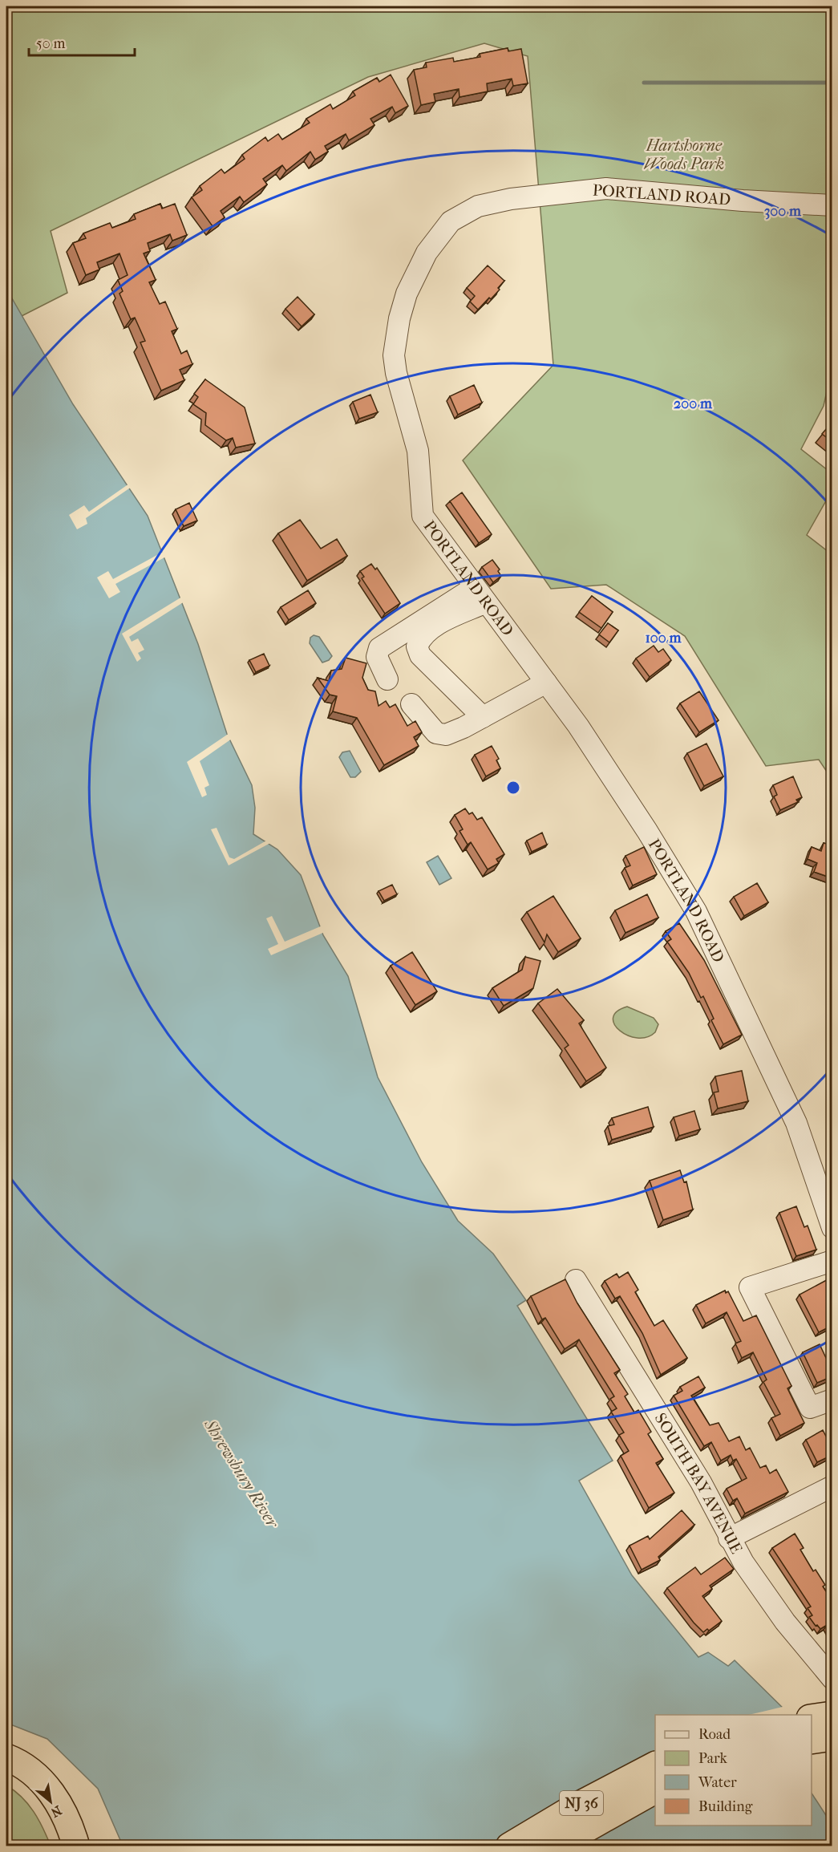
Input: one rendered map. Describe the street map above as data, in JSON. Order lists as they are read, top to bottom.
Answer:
{
  "streets": {
    "highway": ["NJ 36"],
    "street": ["PORTLAND ROAD", "SOUTH BAY AVENUE"]
  },
  "water": ["Shrewsbury River"],
  "parks": ["Hartshorne Woods Park"],
  "legend": [
    "Road",
    "Park",
    "Water",
    "Building"
  ],
  "scale_bar": "50 m",
  "north": "bottom right",
  "rings": ["300 m", "200 m", "100 m"]
}
